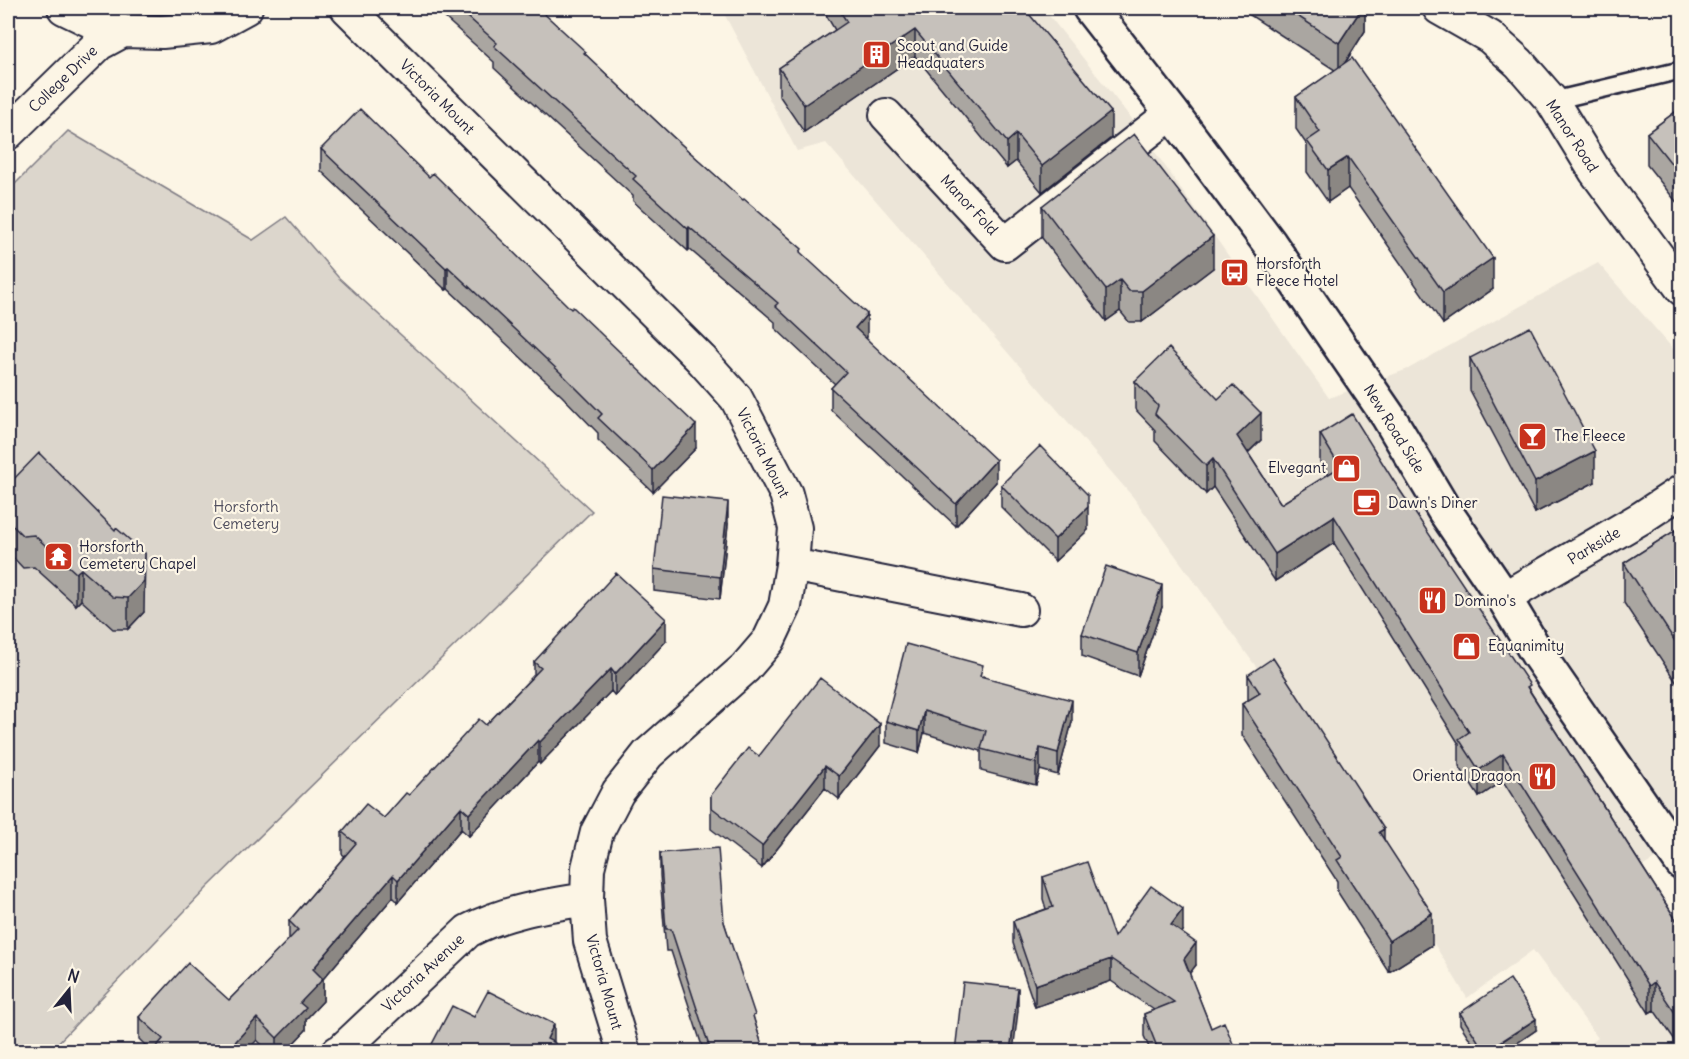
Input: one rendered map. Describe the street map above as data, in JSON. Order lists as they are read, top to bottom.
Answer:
{
  "streets": {
    "main road": ["New Road Side"],
    "street": [
      "College Drive",
      "Victoria Mount",
      "Manor Road",
      "Manor Fold",
      "Parkside",
      "Victoria Avenue"
    ]
  },
  "crossings": [
    ["Victoria Mount", "Victoria Avenue"],
    ["Manor Fold", "New Road Side"],
    ["New Road Side", "Parkside"]
  ],
  "parks": ["Horsforth Cemetery"],
  "places": {
    "building": ["Scout and Guide Headquaters"],
    "bus stop": ["Horsforth Fleece Hotel"],
    "bar": ["The Fleece"],
    "shop": ["Elvegant", "Equanimity"],
    "cafe": ["Dawn's Diner"],
    "temple": ["Horsforth Cemetery Chapel"],
    "restaurant": ["Domino's", "Oriental Dragon"]
  },
  "north": "top"
}
